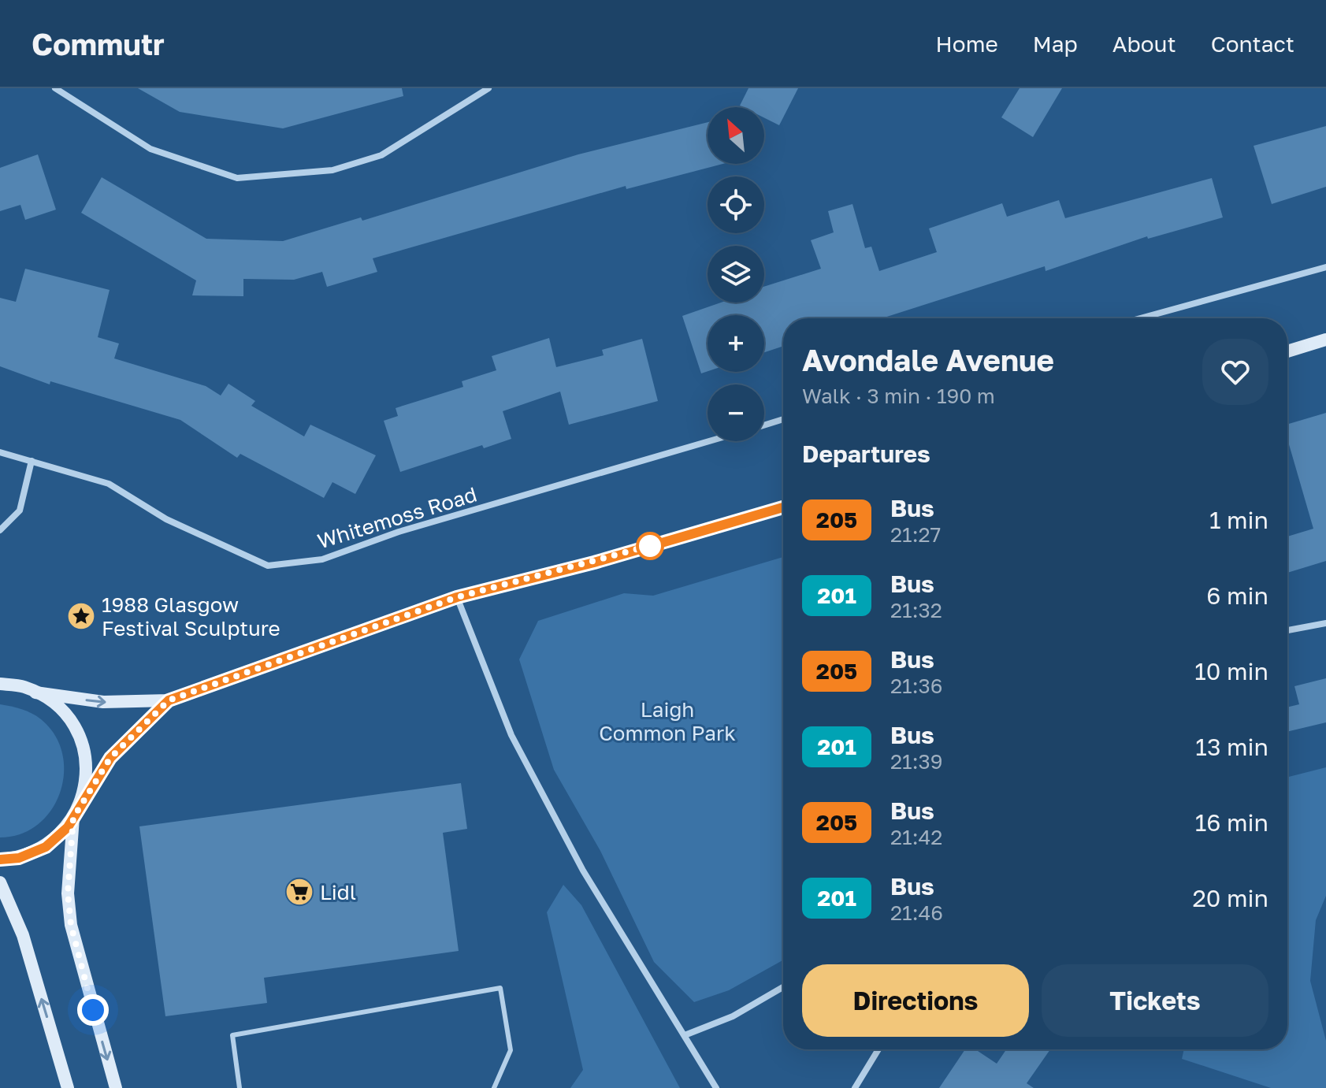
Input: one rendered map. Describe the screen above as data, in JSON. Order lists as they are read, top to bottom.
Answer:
{
  "streets": {
    "street": ["Whitemoss Road"]
  },
  "parks": ["Laigh Common Park"],
  "places": {
    "place": ["1988 Glasgow Festival Sculpture"],
    "supermarket": ["Lidl"]
  },
  "lines": ["bus line 205"],
  "north": "top left",
  "page": {
    "header": "Commutr",
    "nav": [
      "Home",
      "Map",
      "About",
      "Contact"
    ],
    "map_buttons": ["+", "−"],
    "heading": [
      ["Avondale Avenue", "Walk · 3 min · 190 m"],
      "Departures"
    ],
    "list": [
      {
        "mark": "205",
        "name": "Bus",
        "note": "21:27",
        "value": "1 min"
      },
      {
        "mark": "201",
        "name": "Bus",
        "note": "21:32",
        "value": "6 min"
      },
      {
        "mark": "205",
        "name": "Bus",
        "note": "21:36",
        "value": "10 min"
      },
      {
        "mark": "201",
        "name": "Bus",
        "note": "21:39",
        "value": "13 min"
      },
      {
        "mark": "205",
        "name": "Bus",
        "note": "21:42",
        "value": "16 min"
      },
      {
        "mark": "201",
        "name": "Bus",
        "note": "21:46",
        "value": "20 min"
      }
    ],
    "buttons": ["Directions", "Tickets"]
  }
}
